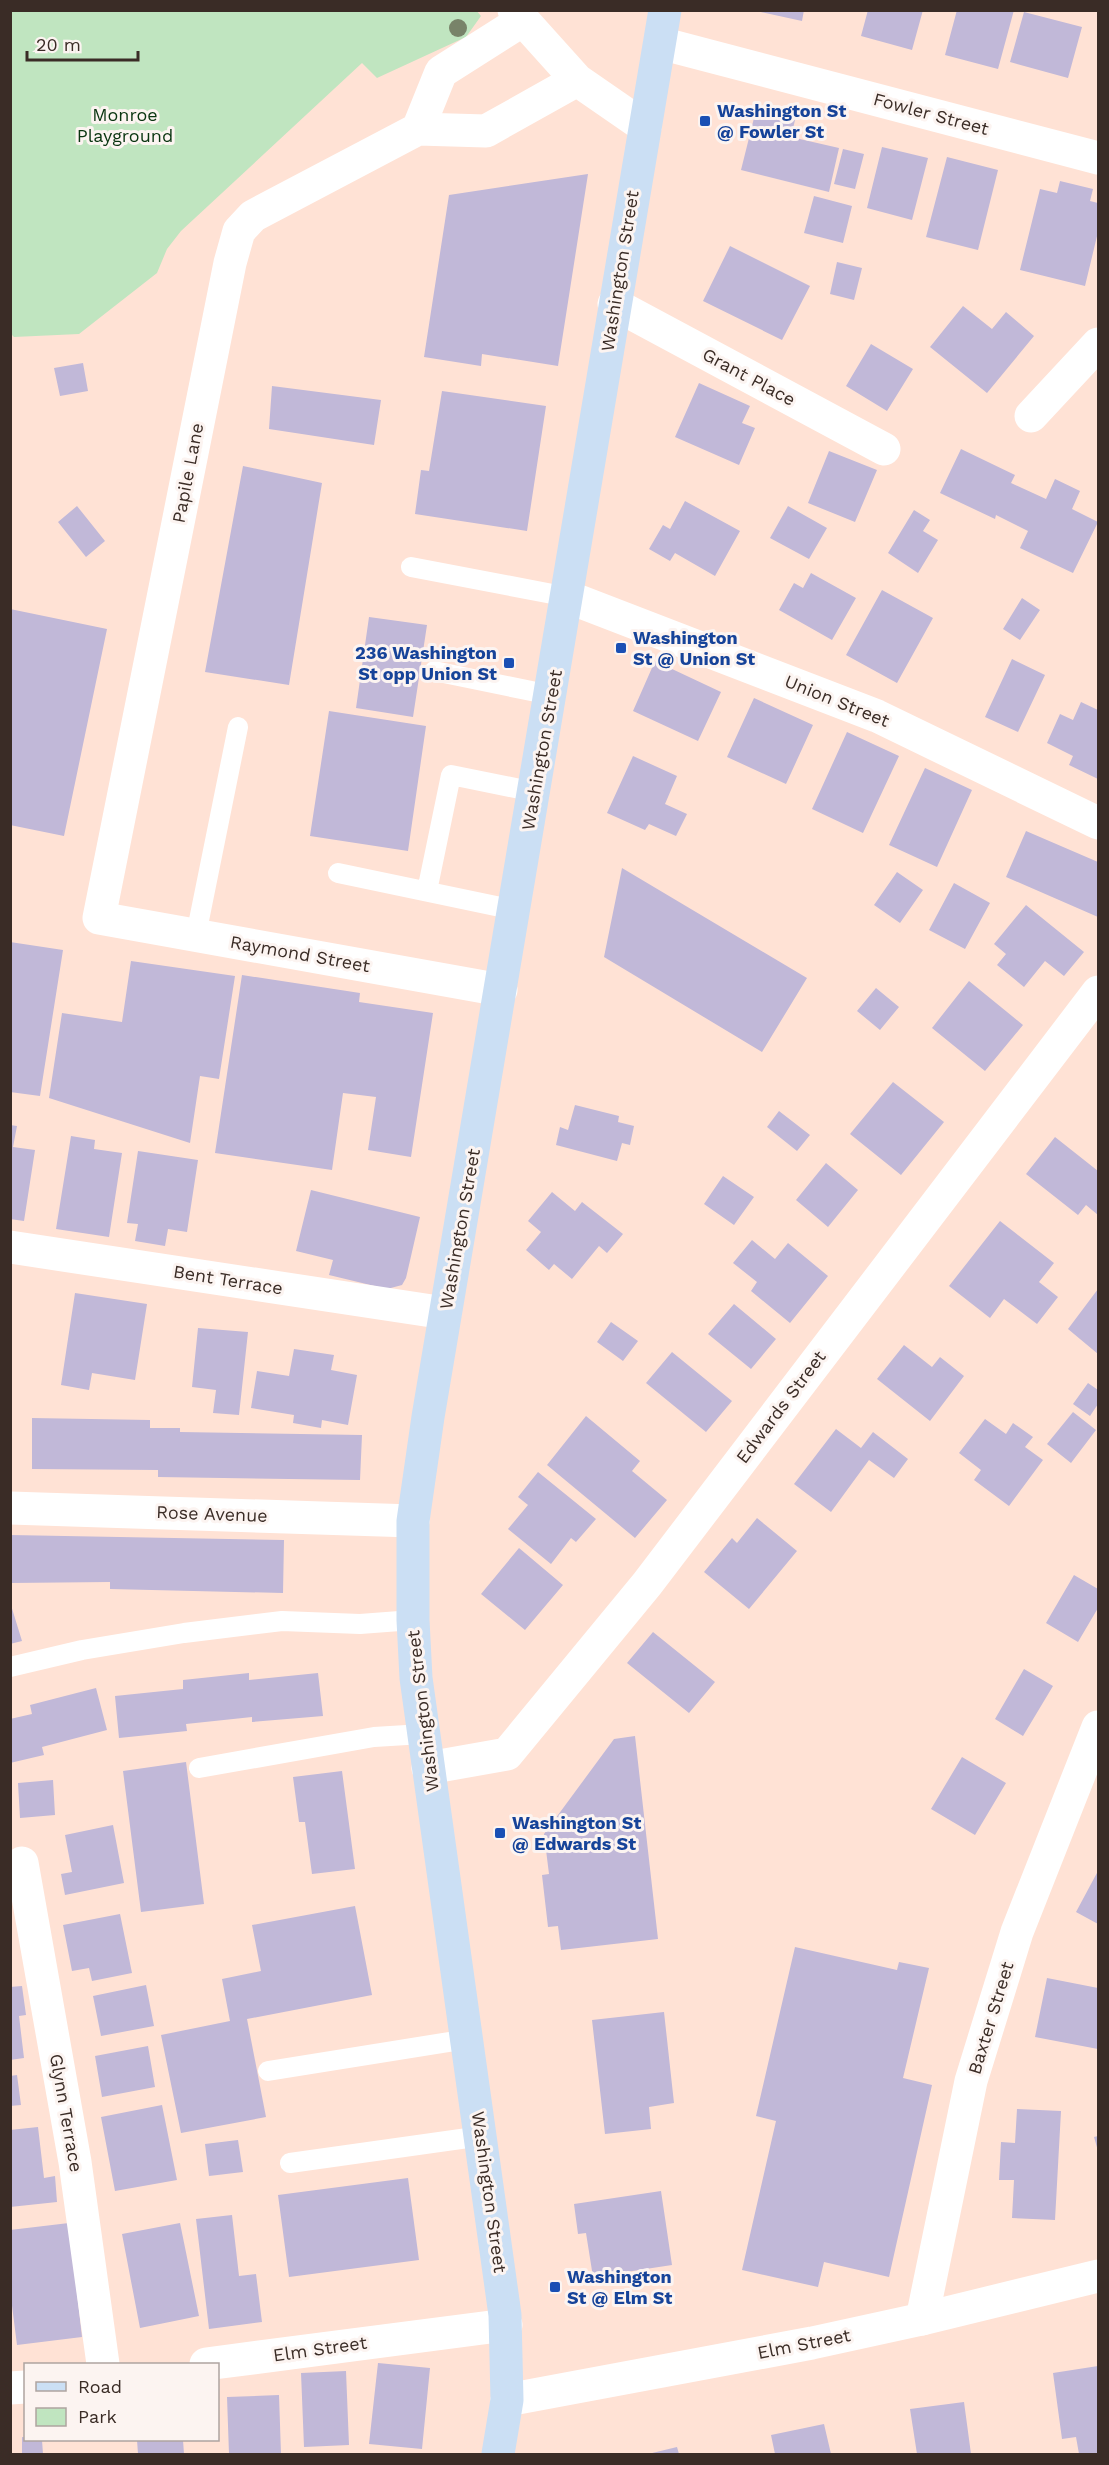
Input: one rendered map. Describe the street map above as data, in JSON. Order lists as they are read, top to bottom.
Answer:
{
  "streets": {
    "main road": ["Washington Street"],
    "street": [
      "Fowler Street",
      "Grant Place",
      "Papile Lane",
      "Union Street",
      "Raymond Street",
      "Bent Terrace",
      "Edwards Street",
      "Rose Avenue",
      "Baxter Street",
      "Glynn Terrace",
      "Elm Street"
    ]
  },
  "crossings": [
    ["Fowler Street", "Washington Street"],
    ["Washington Street", "Grant Place"],
    ["Washington Street", "Union Street"],
    ["Washington Street", "Raymond Street"],
    ["Washington Street", "Bent Terrace"],
    ["Washington Street", "Edwards Street"],
    ["Washington Street", "Rose Avenue"],
    ["Washington Street", "Elm Street"],
    ["Papile Lane", "Raymond Street"],
    ["Baxter Street", "Elm Street"]
  ],
  "parks": ["Monroe Playground"],
  "places": {
    "transit": [
      "Washington St @ Fowler St",
      "Washington St @ Union St",
      "236 Washington St opp Union St",
      "Washington St @ Edwards St",
      "Washington St @ Elm St"
    ]
  },
  "legend": ["Road", "Park"],
  "scale_bar": "20 m"
}
